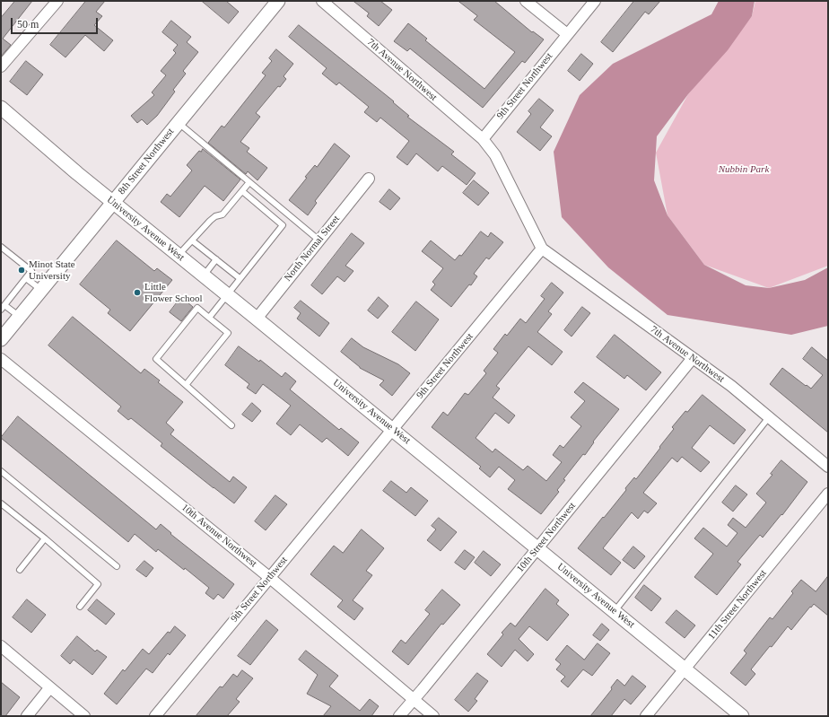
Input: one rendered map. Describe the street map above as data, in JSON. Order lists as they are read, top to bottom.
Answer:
{
  "streets": {
    "street": [
      "7th Avenue Northwest",
      "9th Street Northwest",
      "8th Street Northwest",
      "University Avenue West",
      "North Normal Street",
      "10th Avenue Northwest",
      "10th Street Northwest",
      "11th Street Northwest"
    ]
  },
  "crossings": [
    ["7th Avenue Northwest", "9th Street Northwest"],
    ["7th Avenue Northwest", "10th Street Northwest"],
    ["9th Street Northwest", "University Avenue West"],
    ["9th Street Northwest", "10th Avenue Northwest"],
    ["8th Street Northwest", "University Avenue West"],
    ["University Avenue West", "North Normal Street"],
    ["University Avenue West", "10th Street Northwest"],
    ["University Avenue West", "11th Street Northwest"],
    ["10th Avenue Northwest", "10th Street Northwest"]
  ],
  "parks": ["Nubbin Park"],
  "places": ["Minot State University", "Little Flower School"],
  "scale_bar": "50 m"
}
